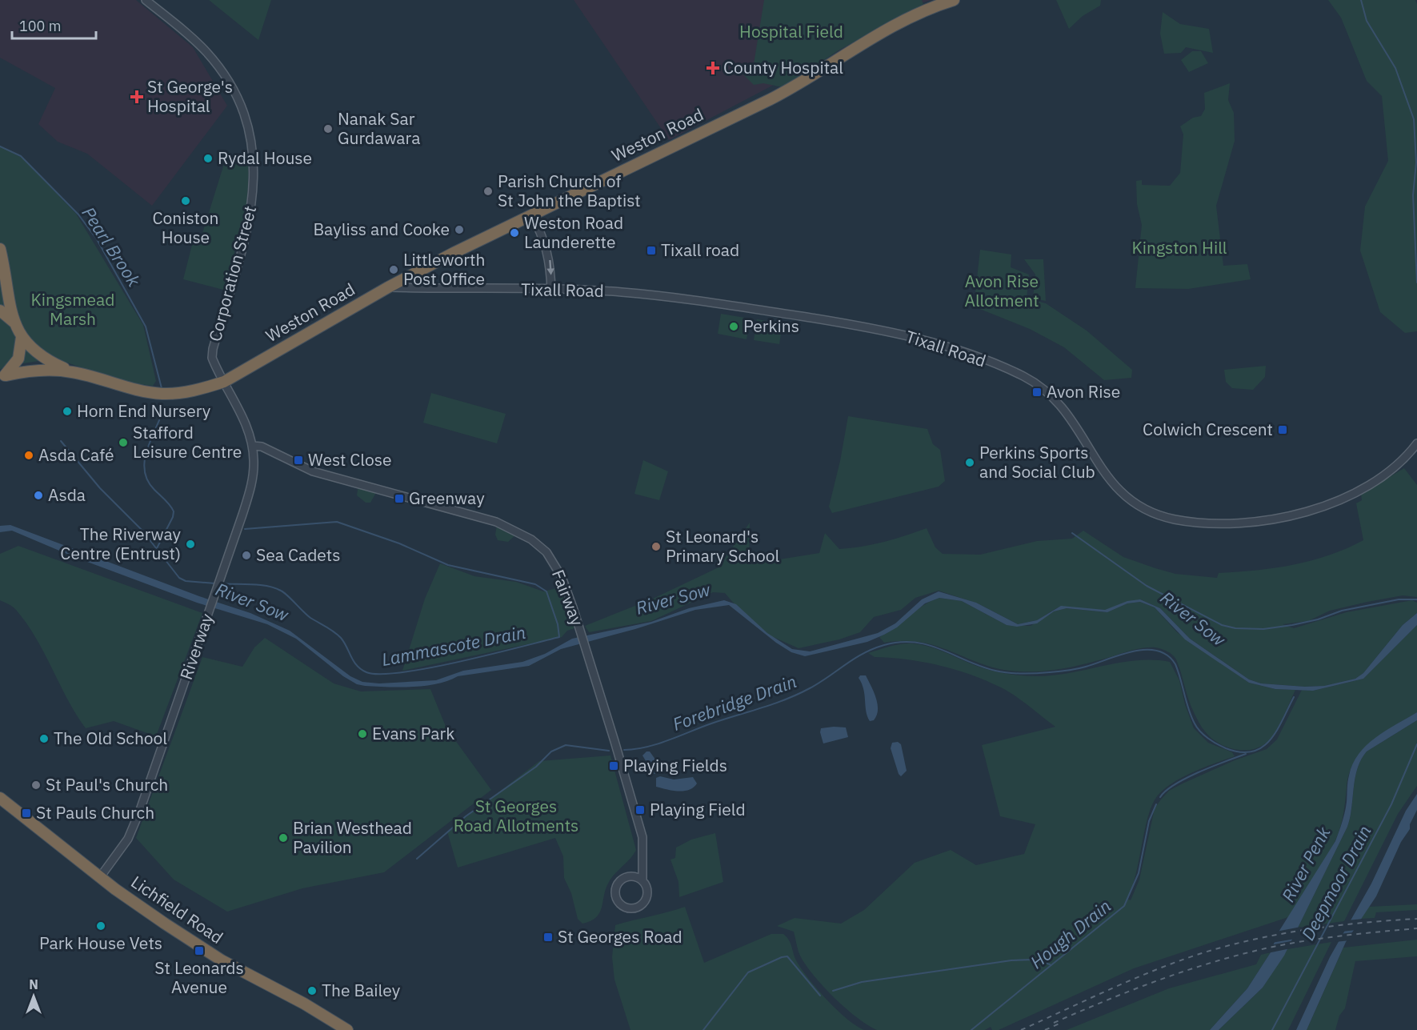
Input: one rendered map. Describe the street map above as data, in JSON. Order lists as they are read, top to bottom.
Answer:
{
  "streets": {
    "highway": ["Weston Road", "Lichfield Road"],
    "street": [
      "Corporation Street",
      "Tixall Road",
      "Fairway",
      "Riverway"
    ]
  },
  "crossings": [
    ["Weston Road", "Corporation Street"],
    ["Weston Road", "Tixall Road"],
    ["Weston Road", "Riverway"],
    ["Corporation Street", "Riverway"],
    ["Fairway", "Riverway"],
    ["Riverway", "Lichfield Road"]
  ],
  "water": [
    "Pearl Brook",
    "River Sow",
    "Lammascote Drain",
    "Forebridge Drain",
    "River Penk",
    "Deepmoor Drain",
    "Hough Drain"
  ],
  "parks": [
    "Hospital Field",
    "Kingston Hill",
    "Avon Rise Allotment",
    "Kingsmead Marsh",
    "St Georges Road Allotments"
  ],
  "places": {
    "health": ["County Hospital", "St George's Hospital"],
    "other": [
      "Nanak Sar Gurdawara",
      "Rydal House",
      "Parish Church of St John the Baptist",
      "Coniston House",
      "Bayliss and Cooke",
      "Weston Road Launderette",
      "Littleworth Post Office",
      "Perkins",
      "Horn End Nursery",
      "Stafford Leisure Centre",
      "Asda Café",
      "Perkins Sports and Social Club",
      "Asda",
      "The Riverway Centre (Entrust)",
      "St Leonard's Primary School",
      "Sea Cadets",
      "Evans Park",
      "The Old School",
      "St Paul's Church",
      "Brian Westhead Pavilion",
      "Park House Vets",
      "The Bailey"
    ],
    "transit": [
      "Tixall road",
      "Avon Rise",
      "Colwich Crescent",
      "West Close",
      "Greenway",
      "Playing Fields",
      "Playing Field",
      "St Pauls Church",
      "St Georges Road",
      "St Leonards Avenue"
    ]
  },
  "scale_bar": "100 m",
  "north": "top"
}
